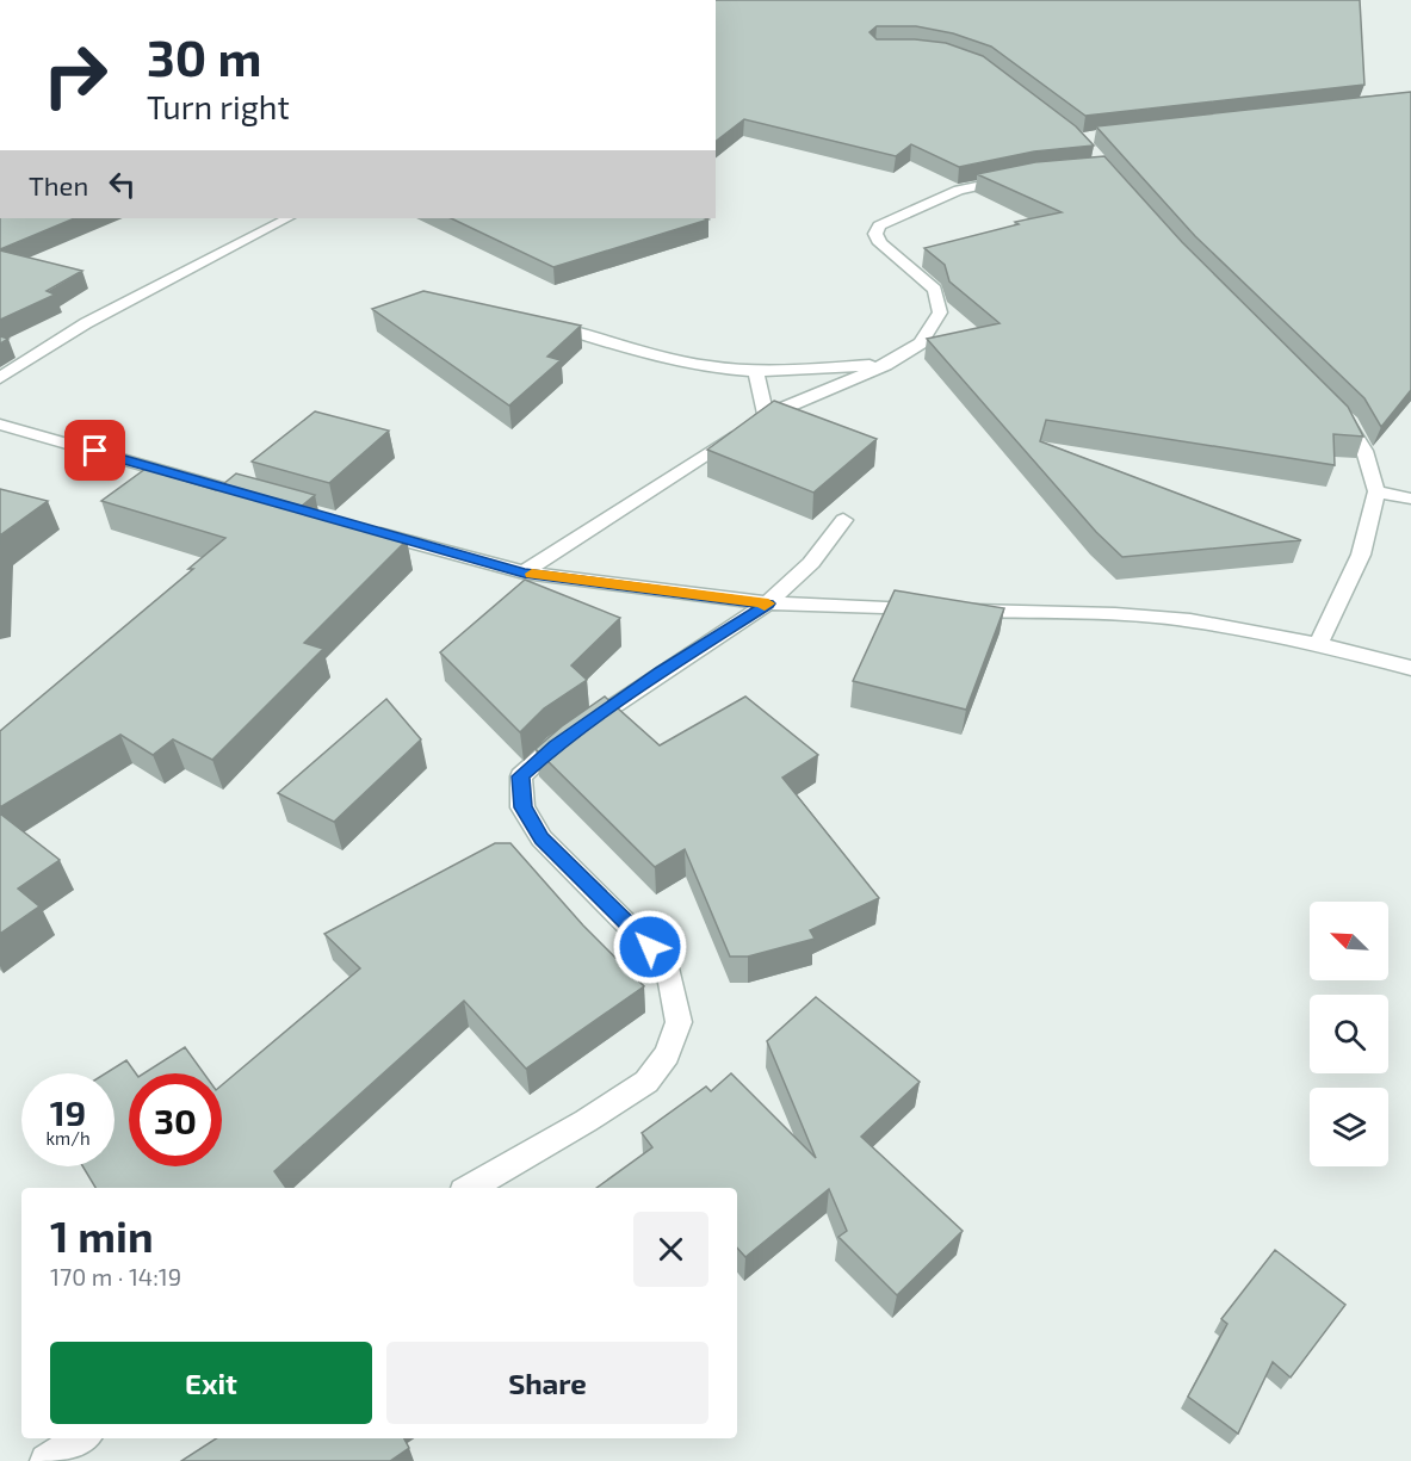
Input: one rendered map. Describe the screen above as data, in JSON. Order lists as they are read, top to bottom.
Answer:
{
  "north": "top left",
  "page": {
    "turn": ["30 m", "Turn right"],
    "then": "Then",
    "speed": "19 km/h",
    "limit": "30",
    "heading": ["1 min", "170 m · 14:19"],
    "buttons": ["Exit", "Share"]
  }
}
